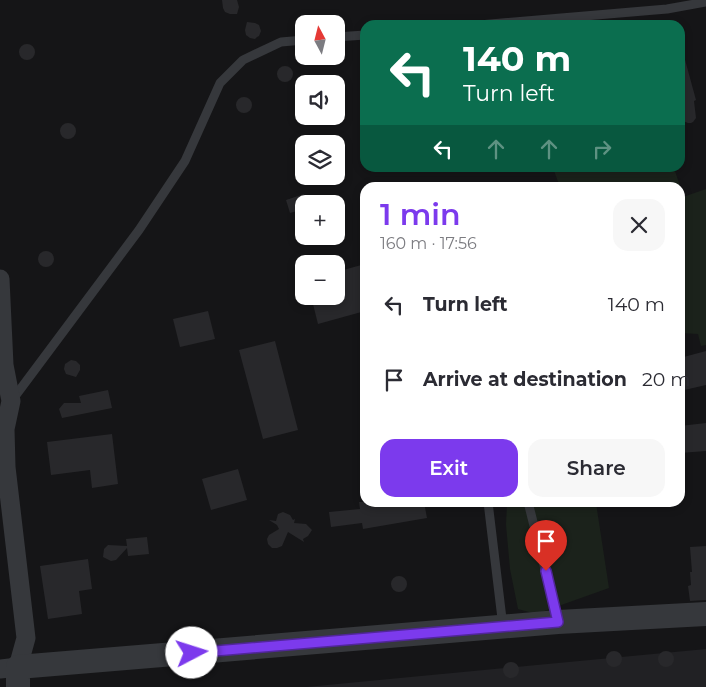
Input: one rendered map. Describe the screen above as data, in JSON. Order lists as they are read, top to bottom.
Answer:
{
  "north": "top",
  "page": {
    "map_buttons": ["+", "−"],
    "turn": ["140 m", "Turn left"],
    "heading": ["1 min", "160 m · 17:56"],
    "list": [
      {
        "name": "Turn left",
        "value": "140 m"
      },
      {
        "name": "Arrive at destination",
        "value": "20 m"
      }
    ],
    "buttons": ["Exit", "Share"]
  }
}
